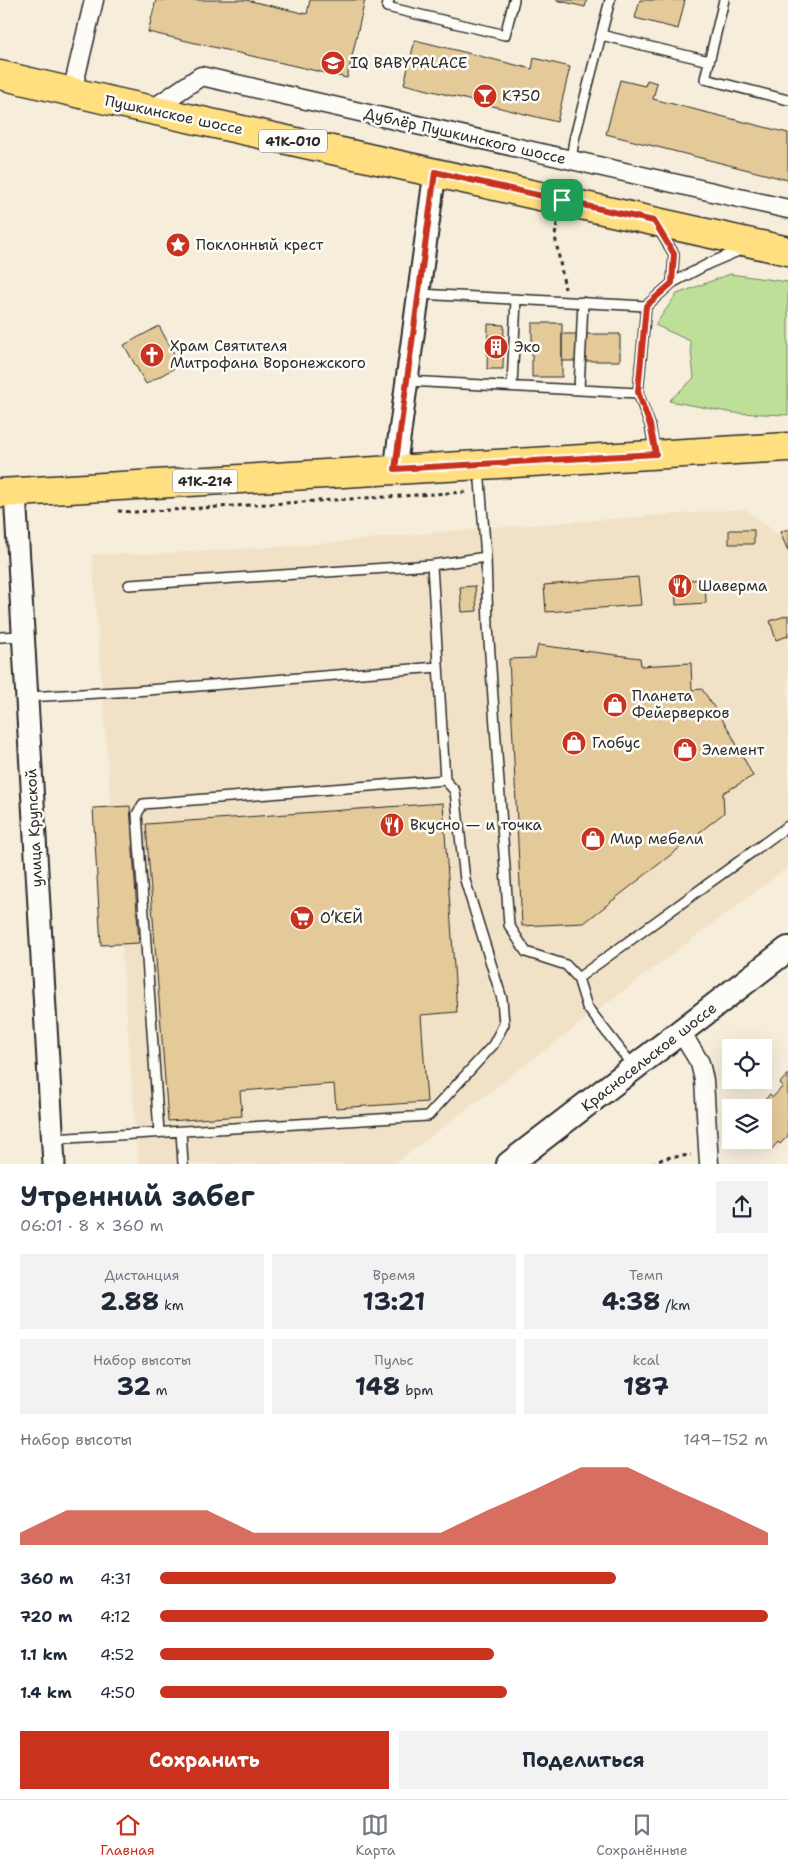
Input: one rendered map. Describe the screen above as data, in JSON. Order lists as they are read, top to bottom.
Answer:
{
  "streets": {
    "main road": [
      "Пушкинское шоссе",
      "41К-010",
      "41К-214",
      "Красносельское шоссе"
    ],
    "street": ["Дублёр Пушкинского шоссе", "улица Крупской"]
  },
  "crossings": [
    ["Пушкинское шоссе", "Дублёр Пушкинского шоссе"],
    ["41К-214", "улица Крупской"]
  ],
  "places": {
    "school or university": ["IQ BABYPALACE"],
    "bar": ["К750"],
    "place": ["Поклонный крест"],
    "building": ["Эко"],
    "church": ["Храм Святителя Митрофана Воронежского"],
    "restaurant": ["Шаверма", "Вкусно — и точка"],
    "shop": [
      "Планета Фейерверков",
      "Глобус",
      "Элемент",
      "Мир мебели"
    ],
    "supermarket": ["О’КЕЙ"]
  },
  "page": {
    "heading": ["Утренний забег", "06:01 · 8 × 360 m"],
    "stats": [
      ["Дистанция", "2.88 km"],
      ["Время", "13:21"],
      ["Темп", "4:38 /km"],
      ["Набор высоты", "32 m"],
      ["Пульс", "148 bpm"],
      ["kcal", "187"]
    ],
    "chart": ["Набор высоты", "149–152 m"],
    "list": [
      {
        "name": "360 m",
        "note": "4:31"
      },
      {
        "name": "720 m",
        "note": "4:12"
      },
      {
        "name": "1.1 km",
        "note": "4:52"
      },
      {
        "name": "1.4 km",
        "note": "4:50"
      }
    ],
    "buttons": ["Сохранить", "Поделиться"],
    "tabs": ["Главная", "Карта", "Сохранённые"]
  }
}
